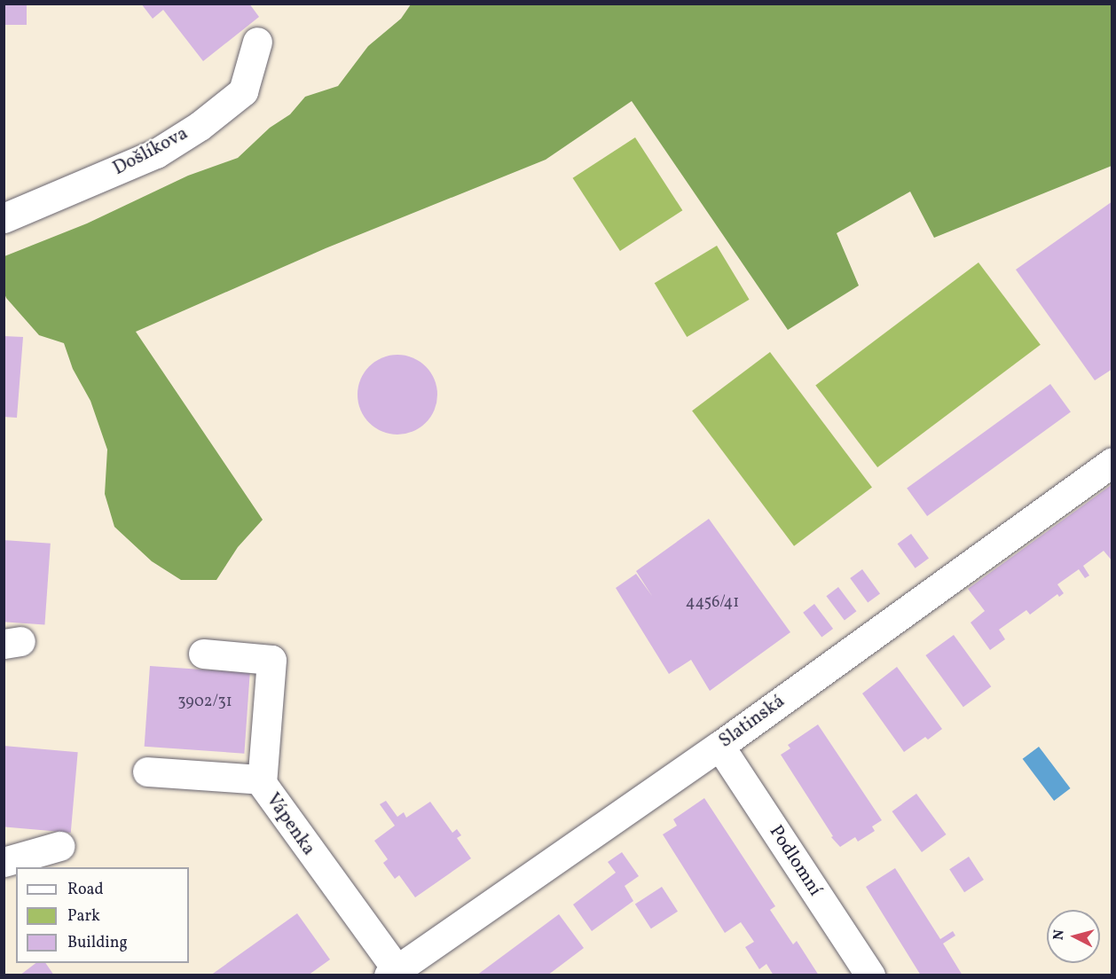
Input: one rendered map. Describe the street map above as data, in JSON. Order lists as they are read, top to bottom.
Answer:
{
  "streets": {
    "street": [
      "Došlíkova",
      "Slatinská",
      "Vápenka",
      "Podlomní"
    ]
  },
  "crossings": [
    ["Slatinská", "Vápenka"],
    ["Slatinská", "Podlomní"]
  ],
  "house_numbers": ["4456/41", "3902/31"],
  "legend": ["Road", "Park", "Building"],
  "north": "left"
}
